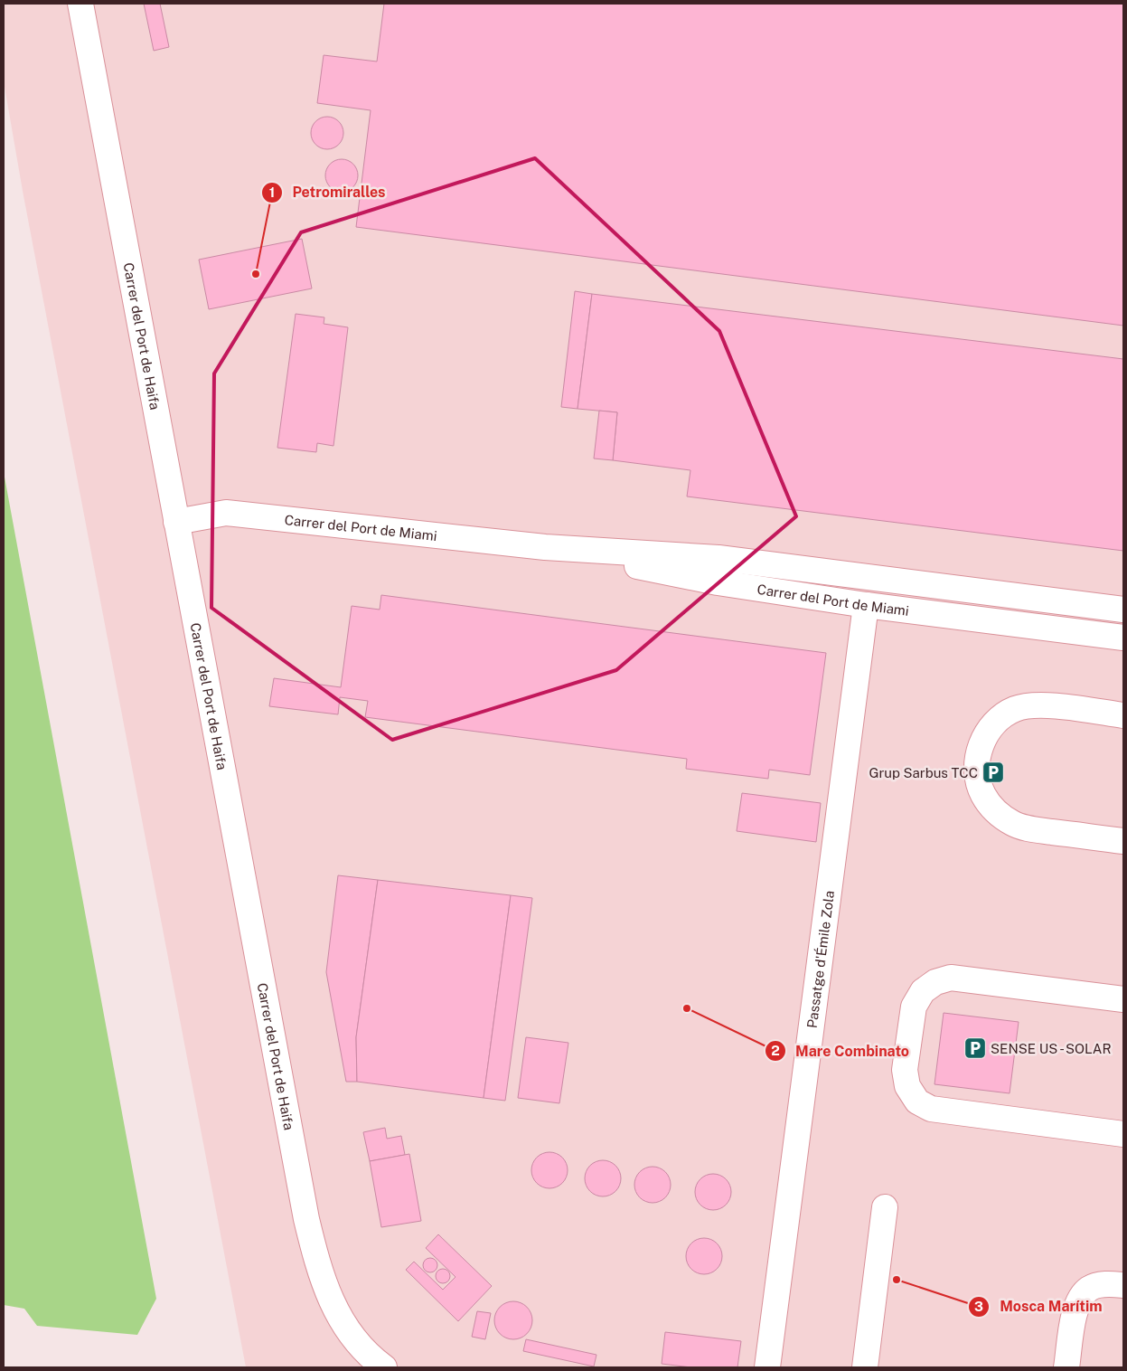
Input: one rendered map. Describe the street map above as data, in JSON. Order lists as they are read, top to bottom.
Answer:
{
  "streets": {
    "street": ["Carrer del Port de Haifa", "Carrer del Port de Miami", "Passatge d'Émile Zola"]
  },
  "crossings": [
    ["Carrer del Port de Haifa", "Carrer del Port de Miami"],
    ["Carrer del Port de Miami", "Passatge d'Émile Zola"]
  ],
  "places": {
    "other": ["Petromiralles", "Mare Combinato", "Mosca Marítim"],
    "parking": ["Grup Sarbus TCC", "SENSE US - SOLAR"]
  }
}
